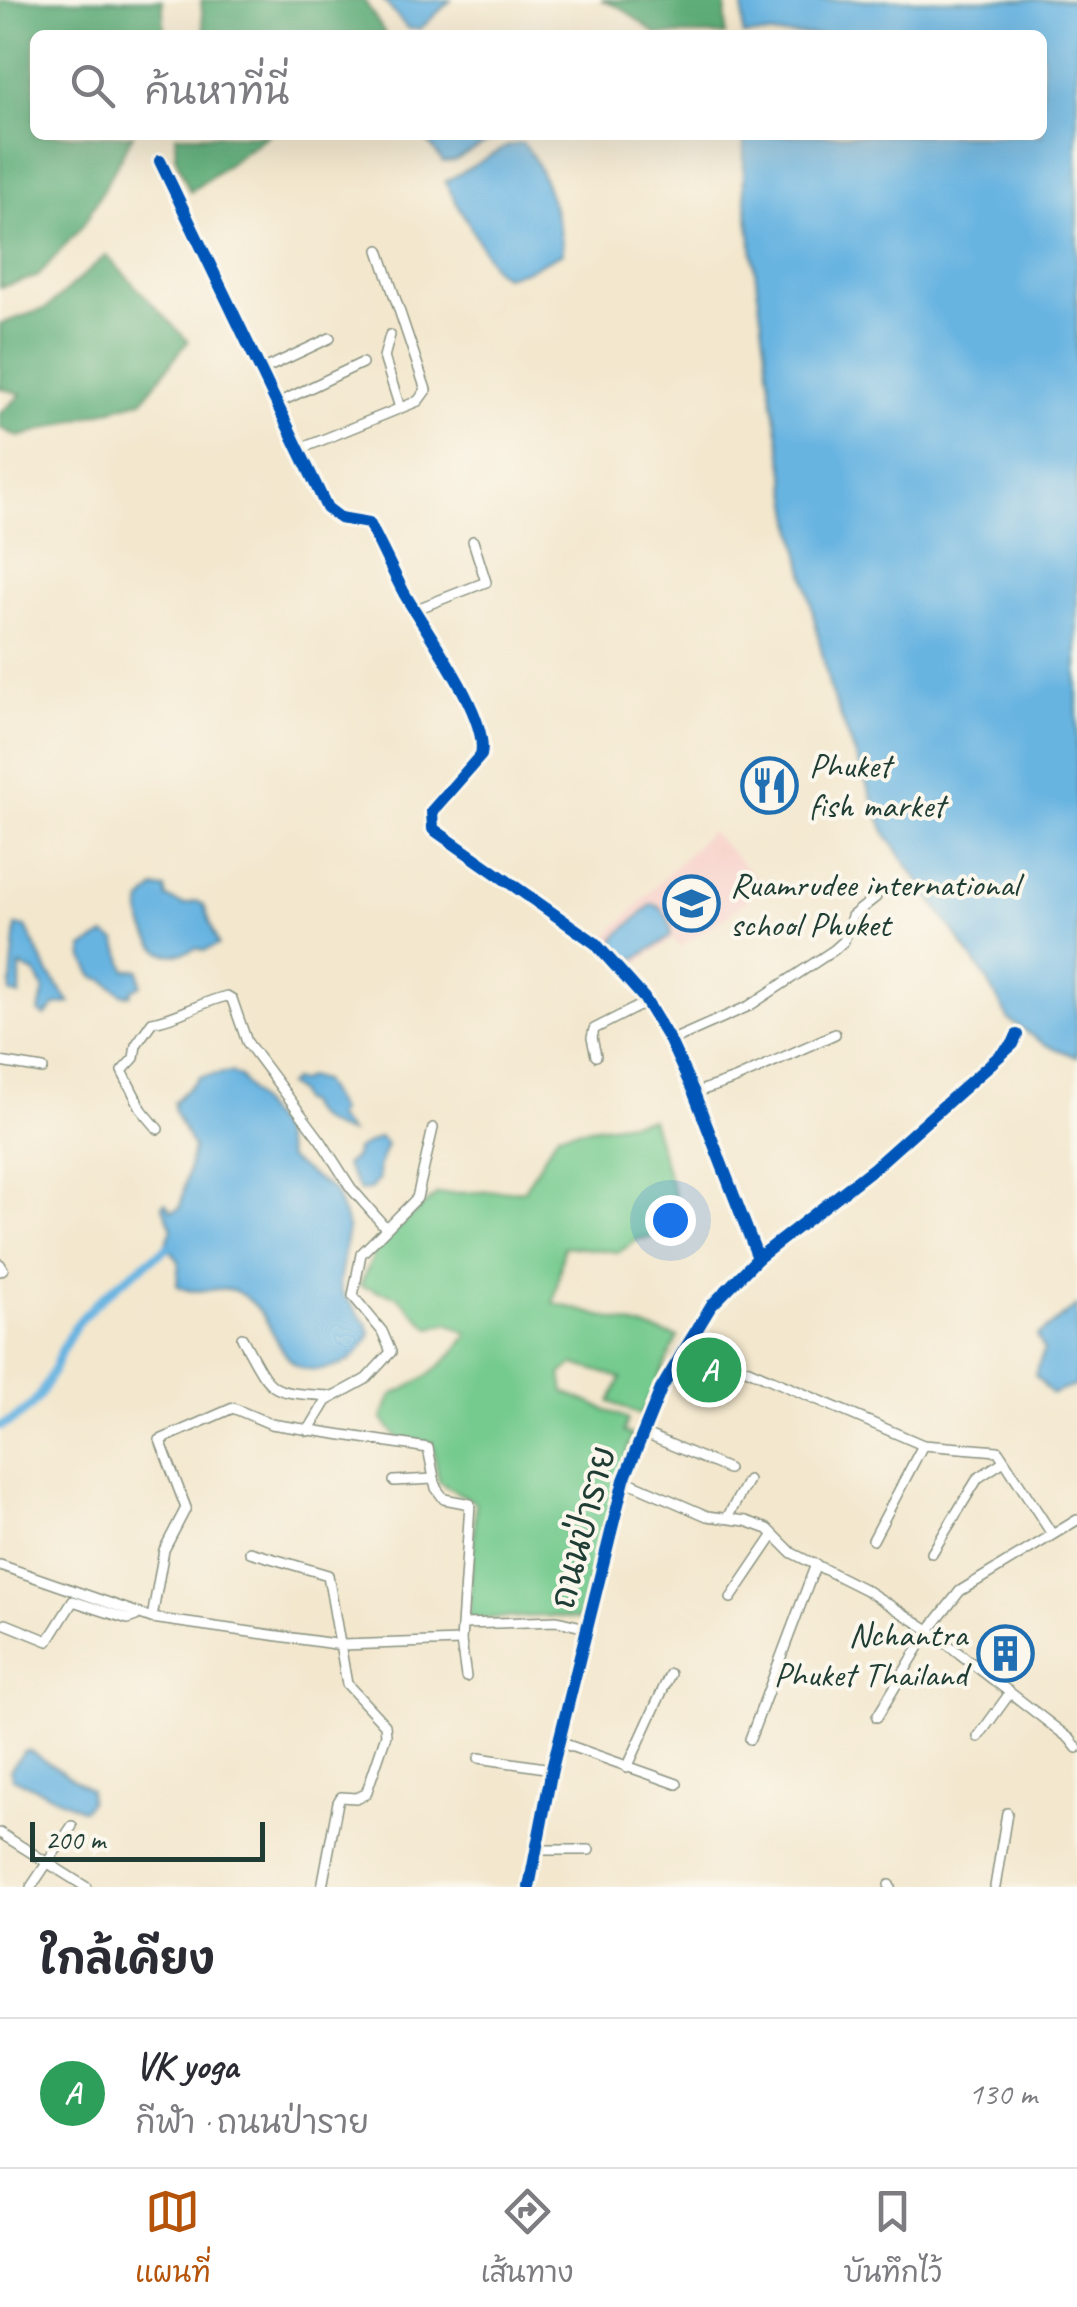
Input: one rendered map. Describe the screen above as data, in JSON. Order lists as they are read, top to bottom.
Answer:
{
  "streets": {
    "street": ["ถนนป่าราย"]
  },
  "places": {
    "restaurant": ["Phuket fish market"],
    "school or university": ["Ruamrudee international school Phuket"],
    "building": ["Nchantra Phuket Thailand"]
  },
  "scale_bar": "200 m",
  "page": {
    "search": "ค้นหาที่นี่",
    "pins": "A",
    "scale": "200 m",
    "heading": "ใกล้เคียง",
    "list": [
      {
        "mark": "A",
        "name": "VK yoga",
        "note": "กีฬา · ถนนป่าราย",
        "value": "130 m"
      }
    ],
    "nav": ["แผนที่", "เส้นทาง", "บันทึกไว้"]
  }
}
